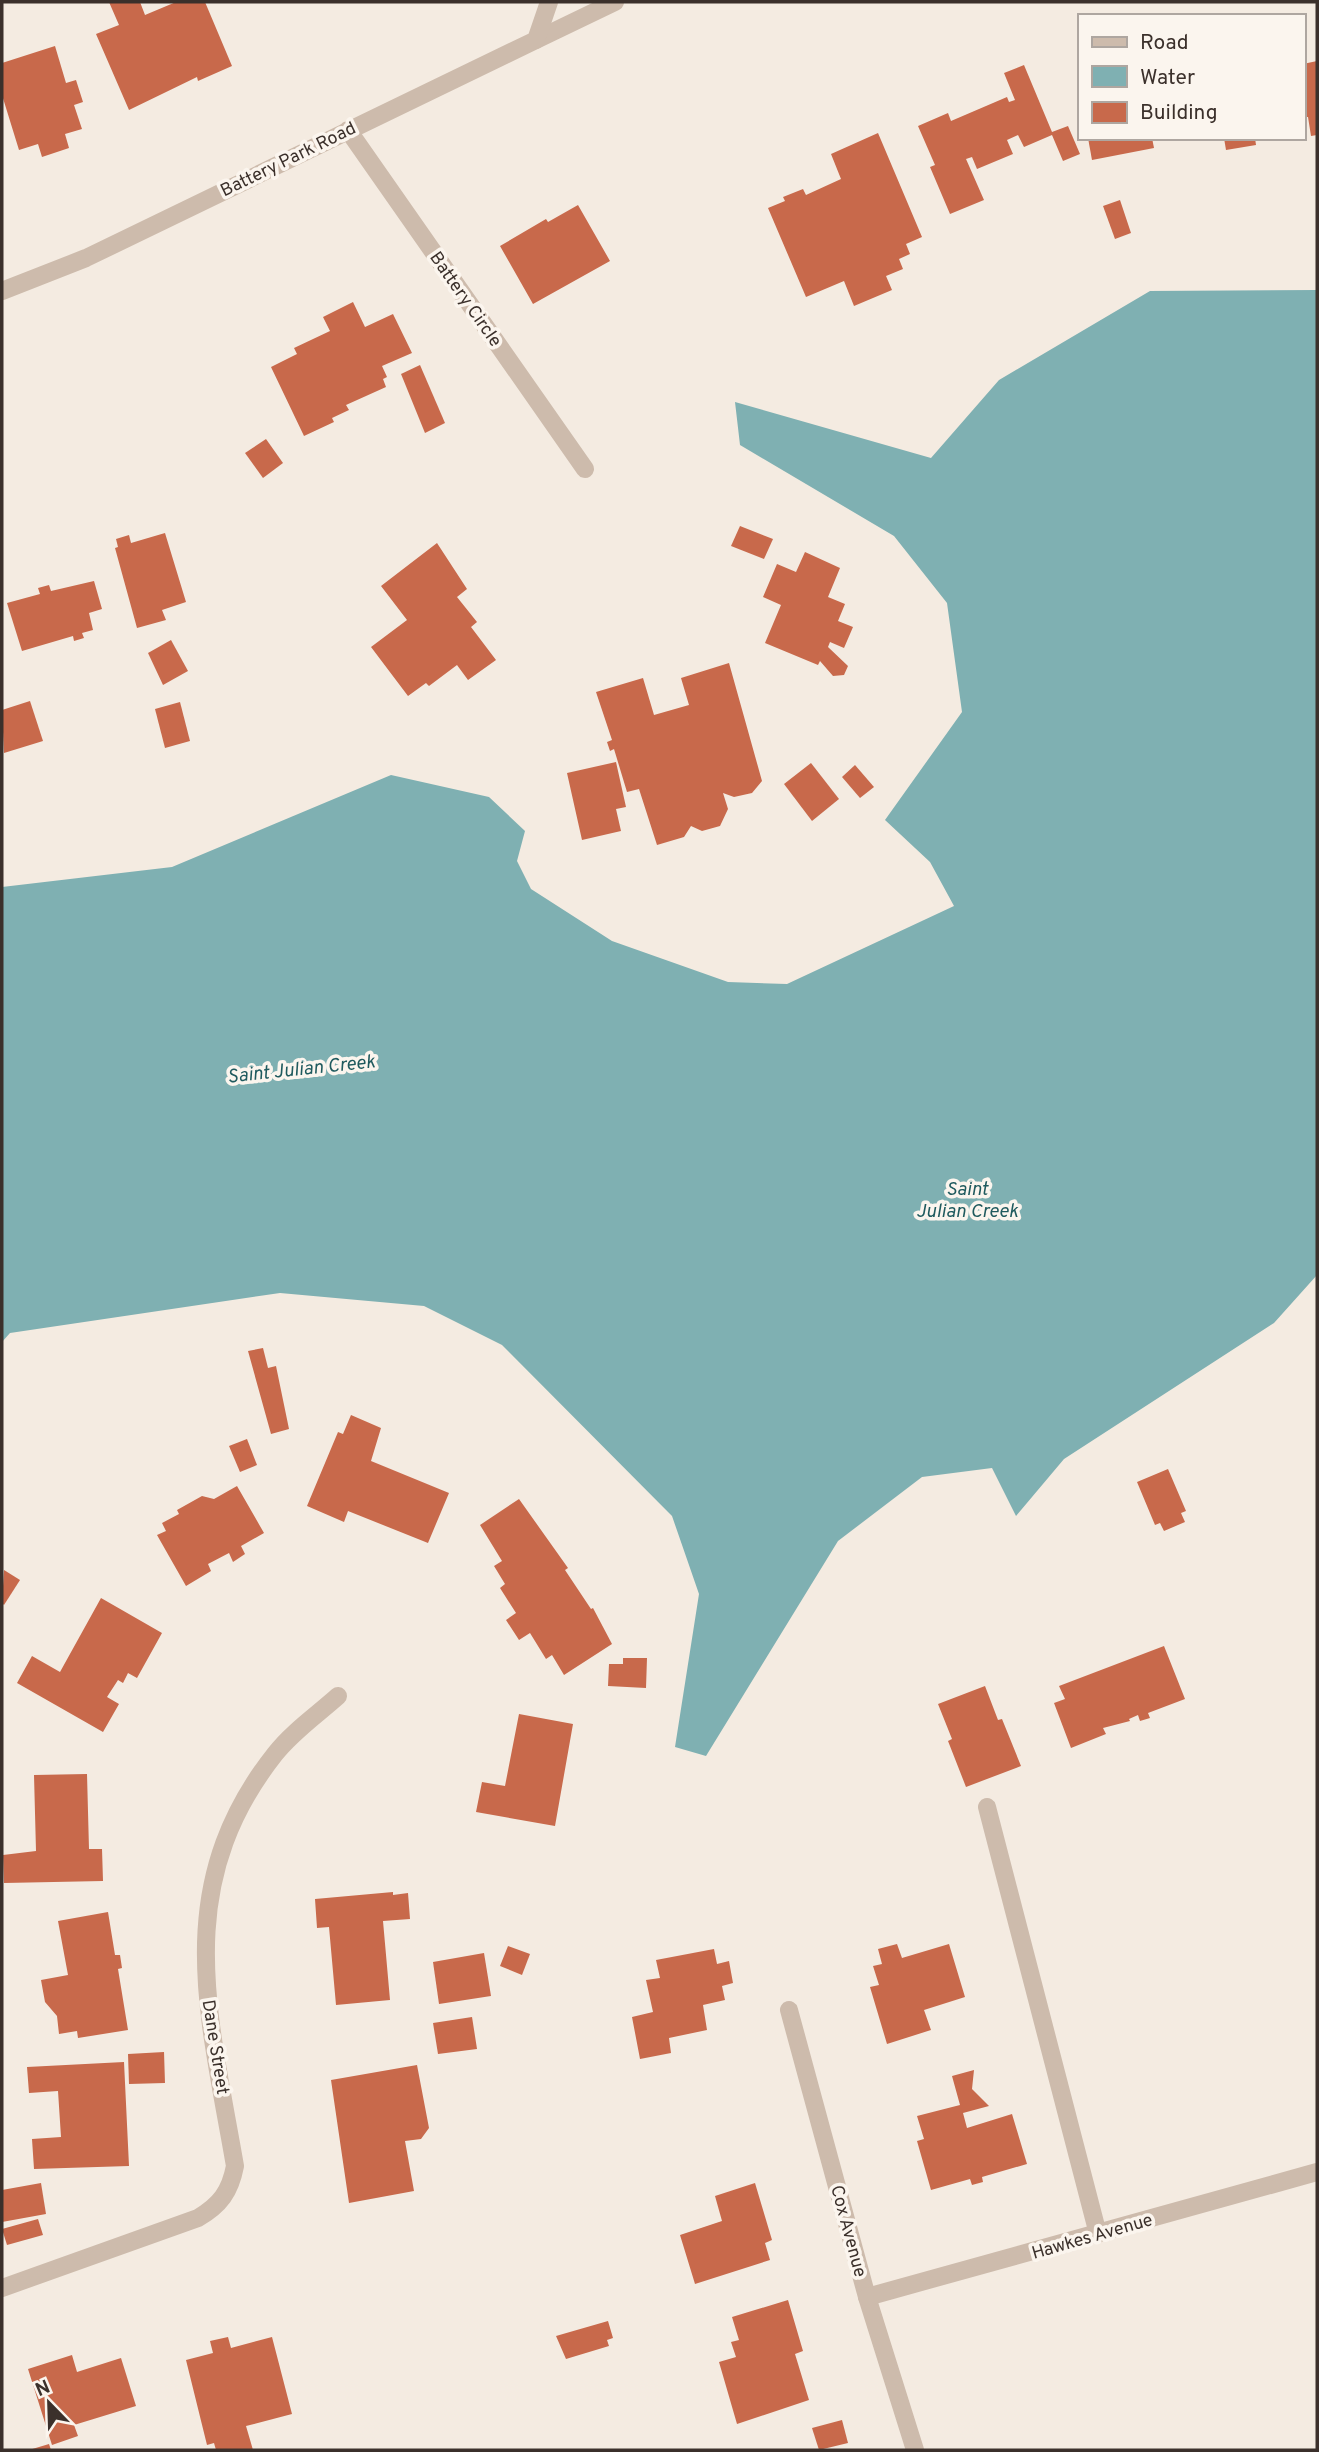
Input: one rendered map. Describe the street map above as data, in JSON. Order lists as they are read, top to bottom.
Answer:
{
  "streets": {
    "street": [
      "Battery Park Road",
      "Battery Circle",
      "Dane Street",
      "Cox Avenue",
      "Hawkes Avenue"
    ]
  },
  "crossings": [
    ["Battery Park Road", "Battery Circle"],
    ["Cox Avenue", "Hawkes Avenue"]
  ],
  "water": ["Saint Julian Creek"],
  "legend": ["Road", "Water", "Building"],
  "north": "top left"
}
